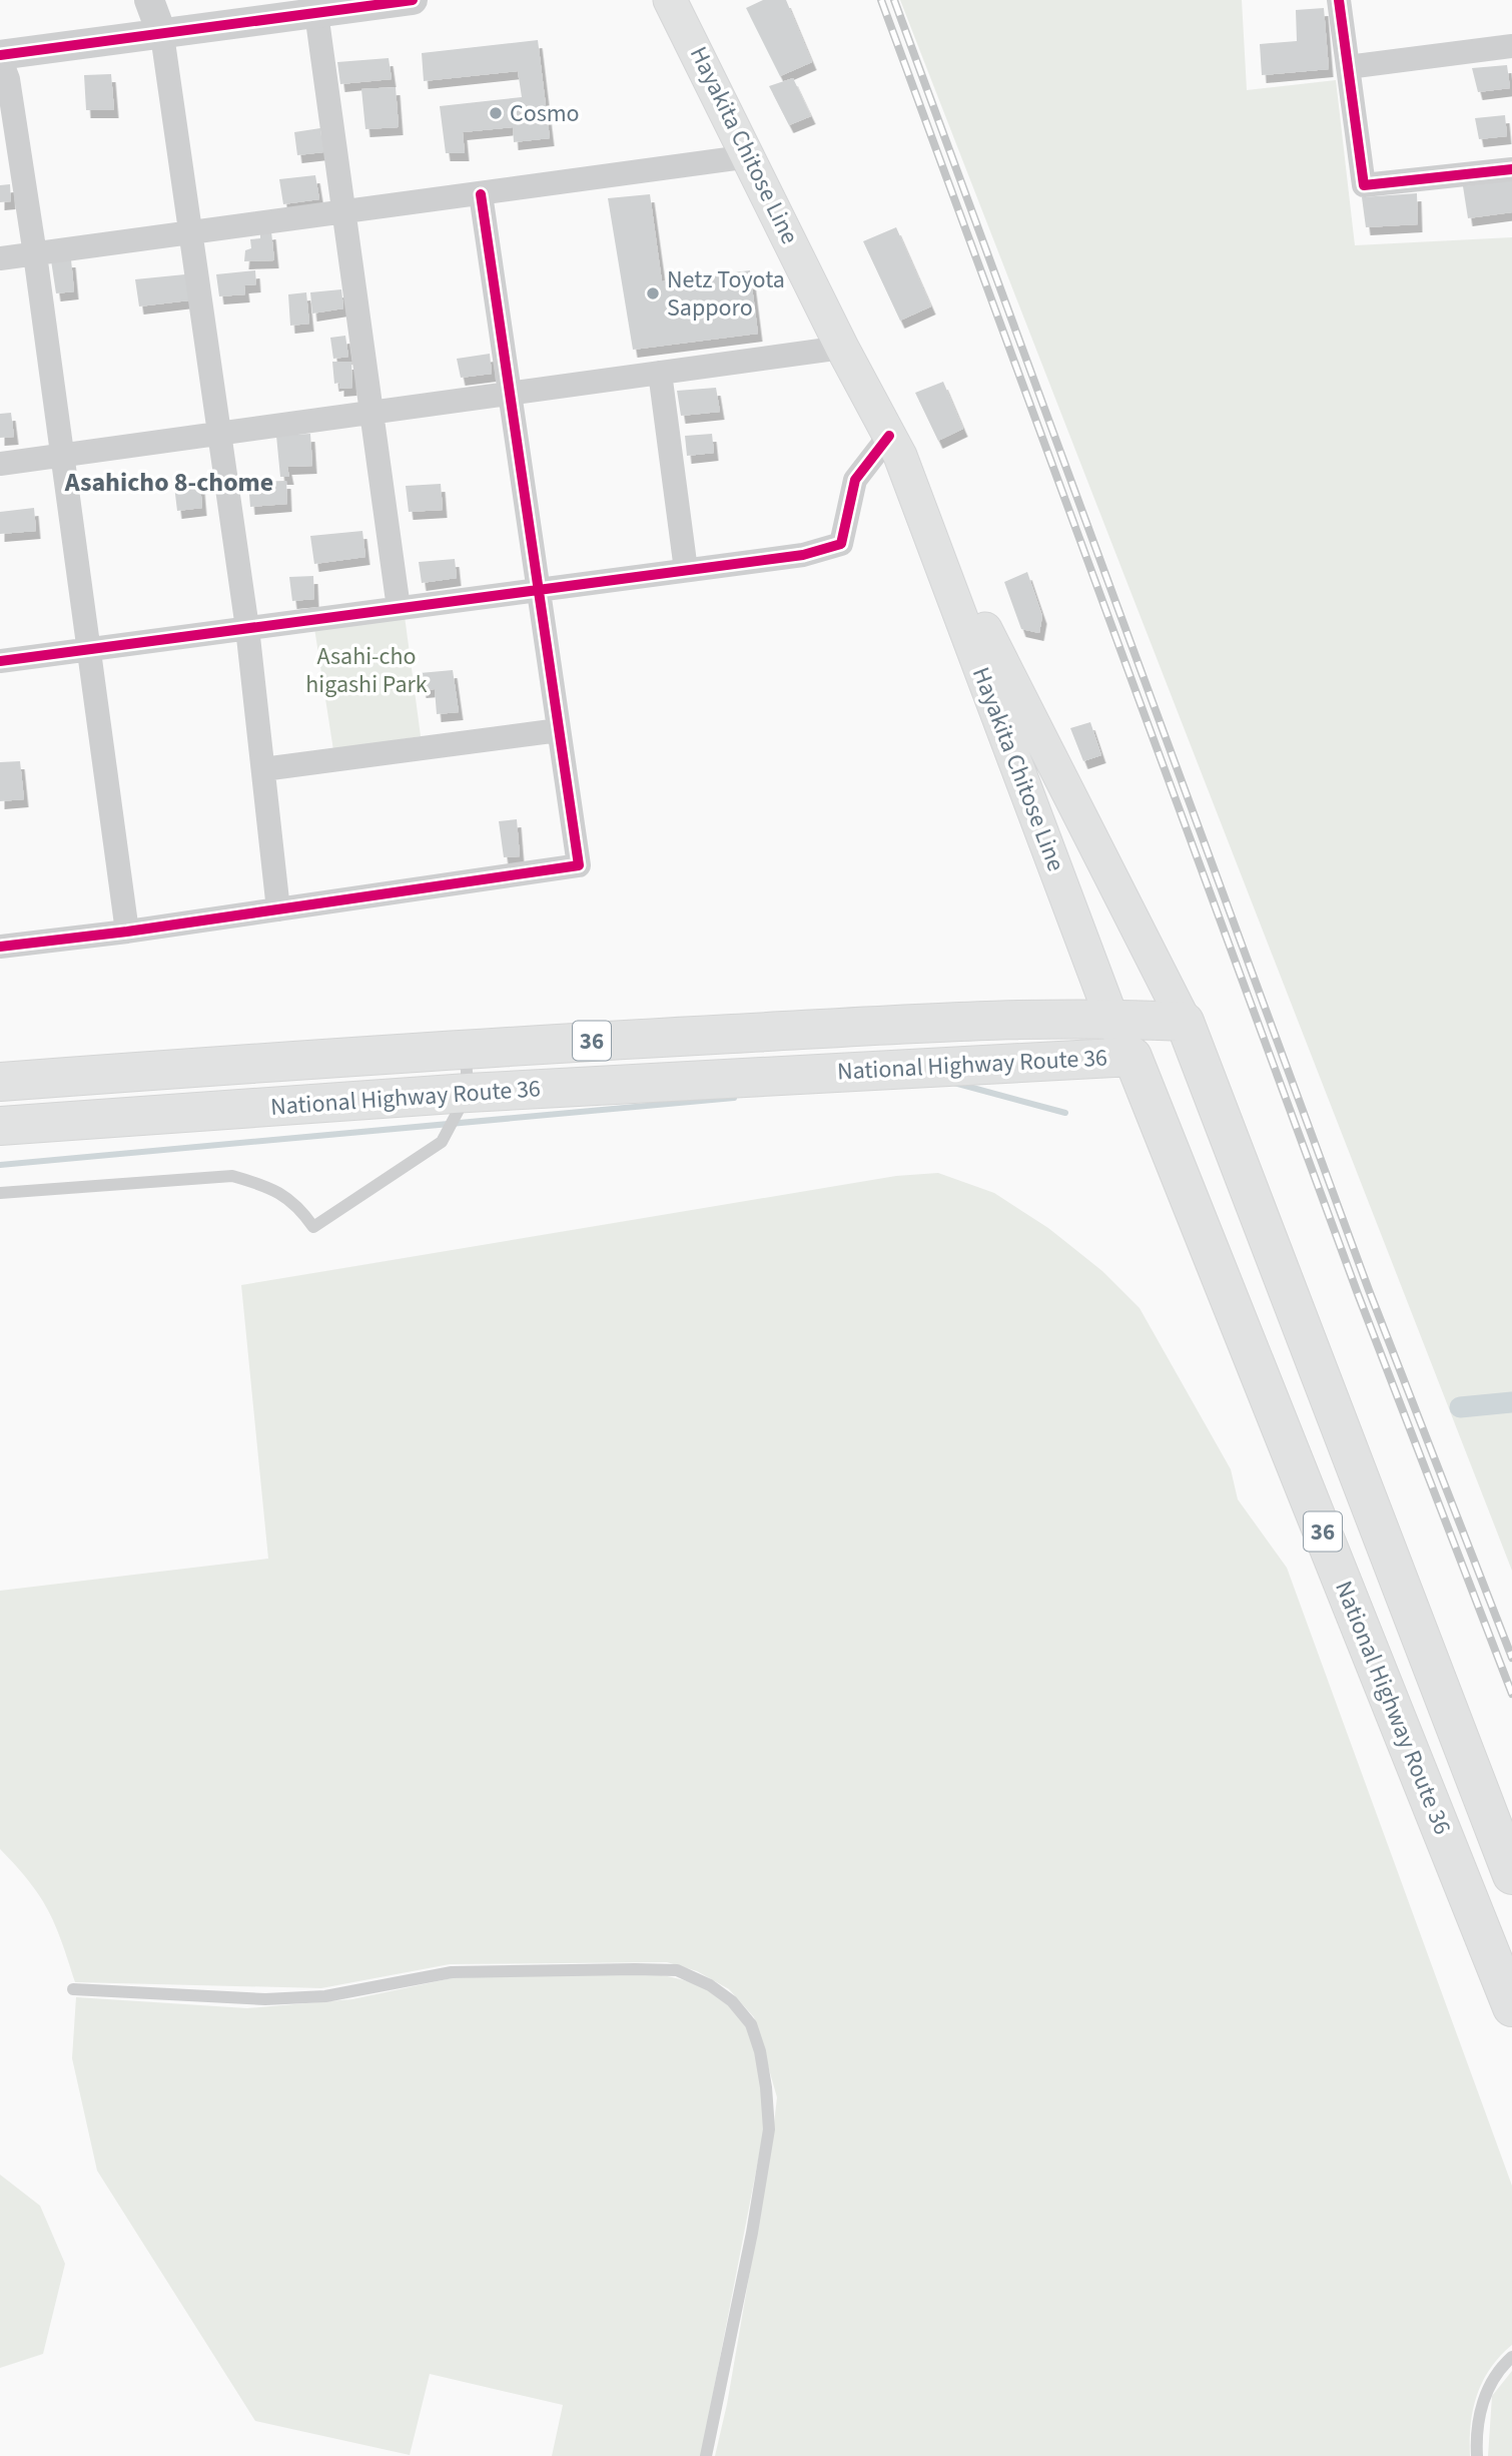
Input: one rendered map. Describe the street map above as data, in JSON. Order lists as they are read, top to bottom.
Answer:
{
  "streets": {
    "highway": ["36", "National Highway Route 36"],
    "main road": ["Hayakita Chitose Line"]
  },
  "crossings": [
    ["Hayakita Chitose Line", "National Highway Route 36"]
  ],
  "districts": ["Asahicho 8-chome"],
  "parks": ["Asahi-cho higashi Park"],
  "places": ["Cosmo", "Netz Toyota Sapporo"]
}
